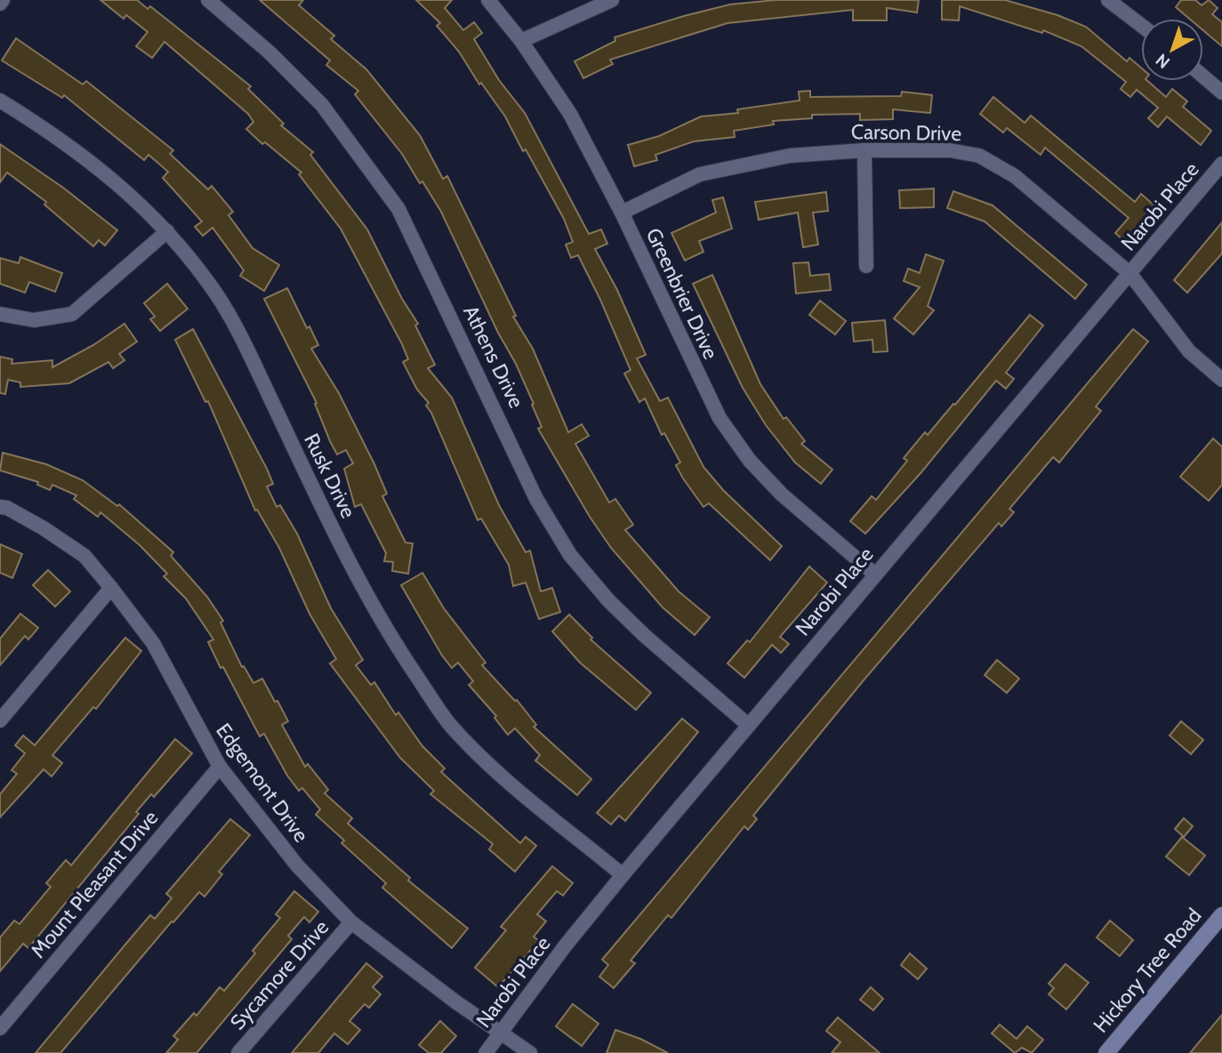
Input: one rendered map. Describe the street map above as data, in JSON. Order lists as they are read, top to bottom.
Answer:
{
  "streets": {
    "street": [
      "Carson Drive",
      "Narobi Place",
      "Greenbrier Drive",
      "Athens Drive",
      "Rusk Drive",
      "Edgemont Drive",
      "Mount Pleasant Drive",
      "Hickory Tree Road",
      "Sycamore Drive"
    ]
  },
  "crossings": [
    ["Carson Drive", "Narobi Place"],
    ["Carson Drive", "Greenbrier Drive"],
    ["Narobi Place", "Greenbrier Drive"],
    ["Narobi Place", "Athens Drive"],
    ["Narobi Place", "Rusk Drive"],
    ["Narobi Place", "Edgemont Drive"],
    ["Edgemont Drive", "Mount Pleasant Drive"],
    ["Edgemont Drive", "Sycamore Drive"]
  ],
  "north": "bottom left"
}
